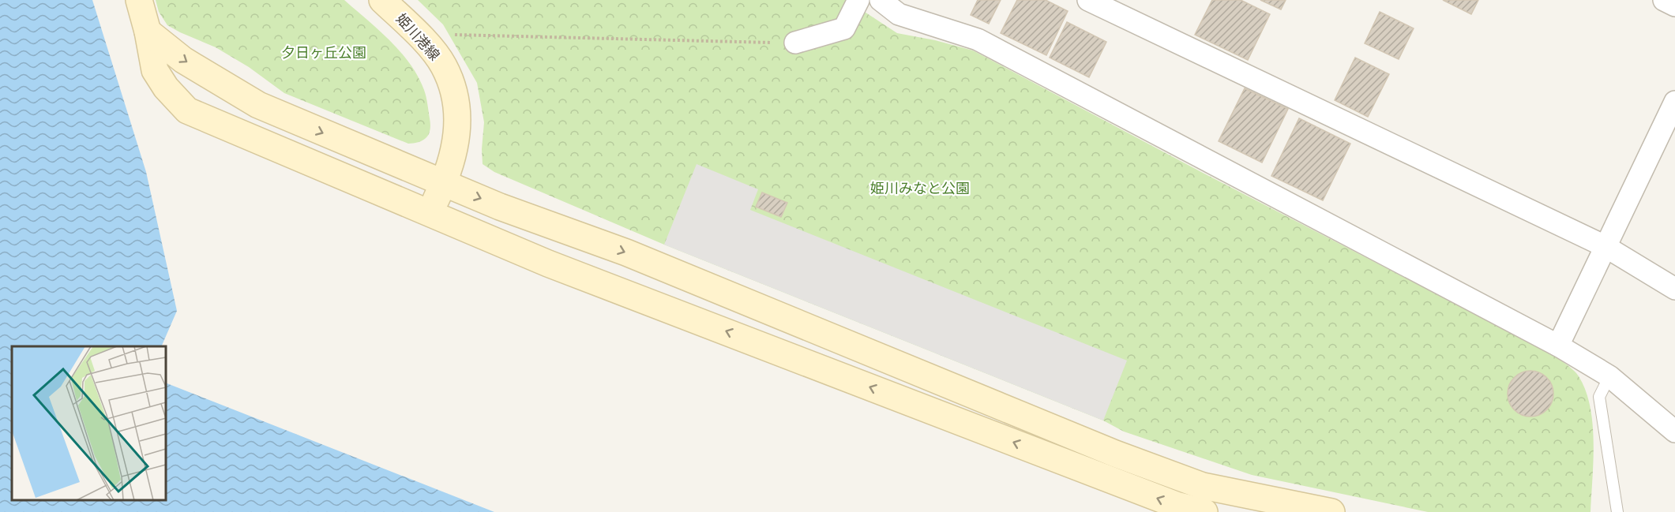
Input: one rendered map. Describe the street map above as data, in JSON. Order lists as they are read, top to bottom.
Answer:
{
  "streets": {
    "street": ["姫川港線"]
  },
  "parks": ["夕日ヶ丘公園", "姫川みなと公園"]
}
